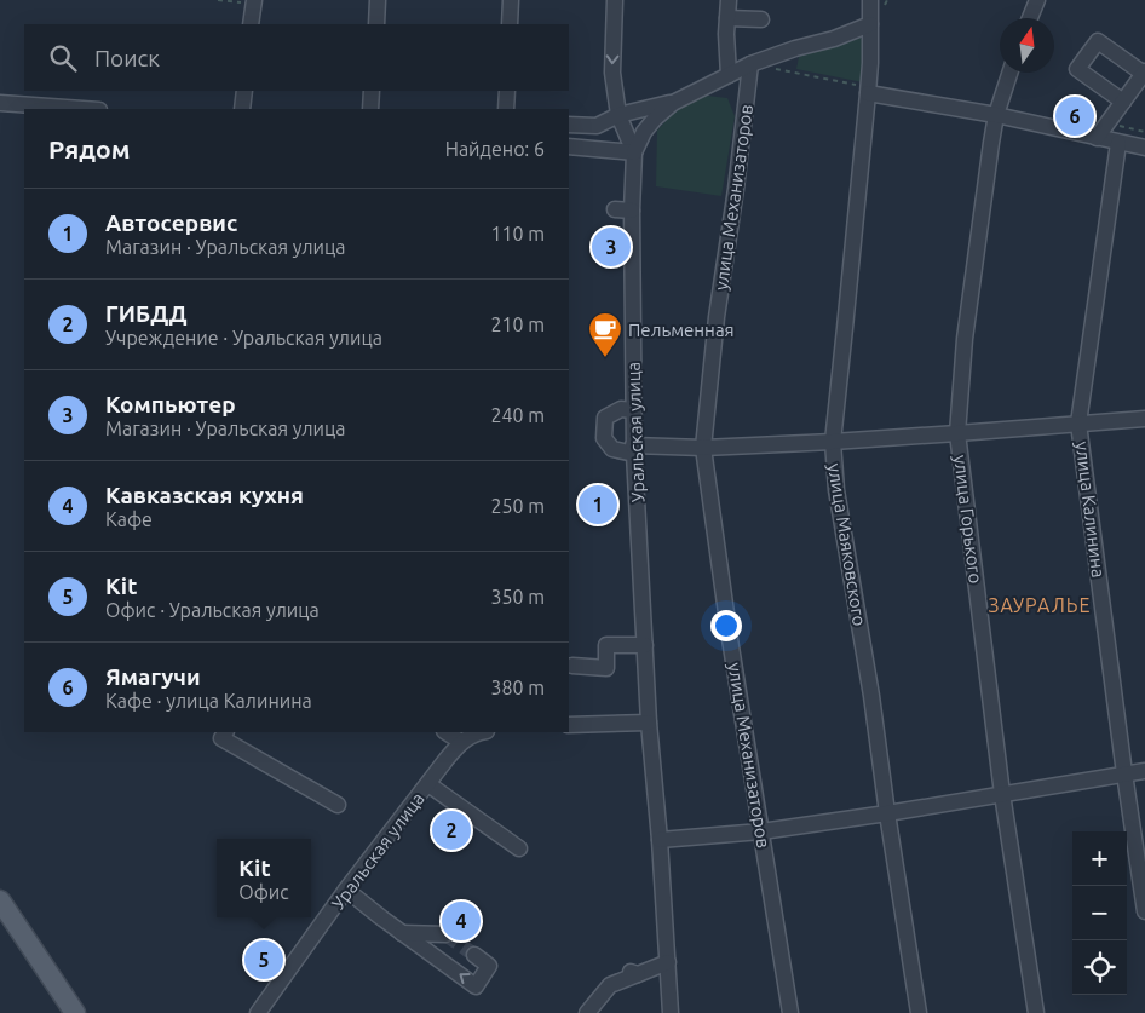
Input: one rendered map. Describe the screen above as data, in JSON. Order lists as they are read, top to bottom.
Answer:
{
  "streets": {
    "street": [
      "улица Механизаторов",
      "Уральская улица",
      "улица Калинина",
      "улица Горького",
      "улица Маяковского"
    ]
  },
  "districts": ["ЗАУРАЛЬЕ"],
  "places": {
    "cafe": ["Пельменная"]
  },
  "north": "top",
  "page": {
    "search": "Поиск",
    "pins": [
      "6",
      "3",
      "1",
      "2",
      "4",
      "5"
    ],
    "heading": ["Рядом", "Найдено: 6"],
    "list": [
      {
        "mark": "1",
        "name": "Автосервис",
        "note": "Магазин · Уральская улица",
        "value": "110 m"
      },
      {
        "mark": "2",
        "name": "ГИБДД",
        "note": "Учреждение · Уральская улица",
        "value": "210 m"
      },
      {
        "mark": "3",
        "name": "Компьютер",
        "note": "Магазин · Уральская улица",
        "value": "240 m"
      },
      {
        "mark": "4",
        "name": "Кавказская кухня",
        "note": "Кафе",
        "value": "250 m"
      },
      {
        "mark": "5",
        "name": "Kit",
        "note": "Офис · Уральская улица",
        "value": "350 m"
      },
      {
        "mark": "6",
        "name": "Ямагучи",
        "note": "Кафе · улица Калинина",
        "value": "380 m"
      }
    ],
    "map_buttons": ["+", "−"],
    "popup": ["Kit", "Офис"]
  }
}
